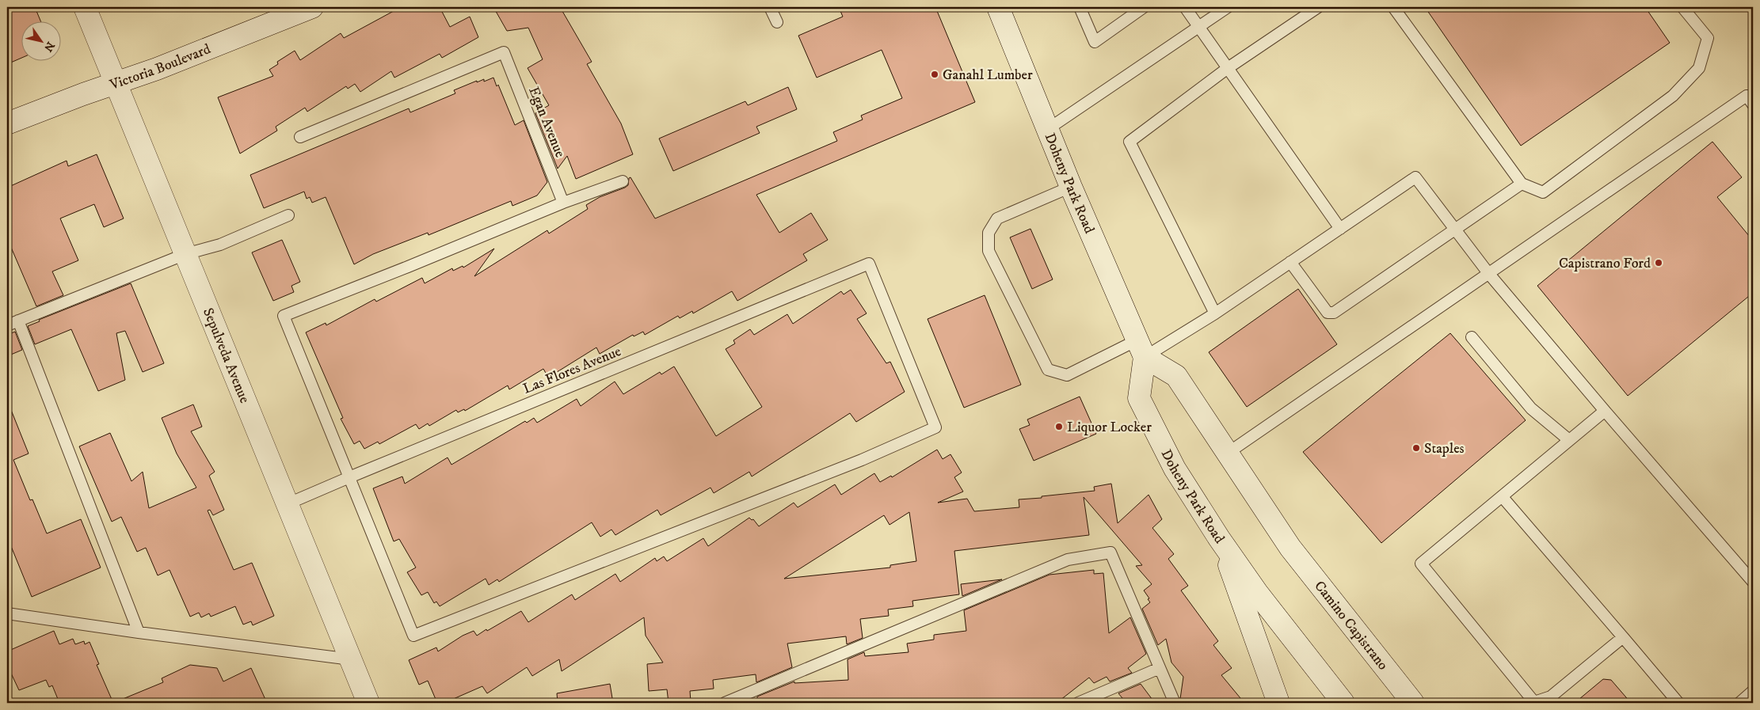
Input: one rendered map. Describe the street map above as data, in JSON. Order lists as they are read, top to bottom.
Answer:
{
  "streets": {
    "main road": [
      "Victoria Boulevard",
      "Doheny Park Road",
      "Sepulveda Avenue",
      "Camino Capistrano"
    ],
    "lane": ["Egan Avenue", "Las Flores Avenue"]
  },
  "crossings": [
    ["Victoria Boulevard", "Sepulveda Avenue"],
    ["Sepulveda Avenue", "Las Flores Avenue"]
  ],
  "places": [
    "Ganahl Lumber",
    "Capistrano Ford",
    "Liquor Locker",
    "Staples"
  ],
  "north": "bottom right"
}
